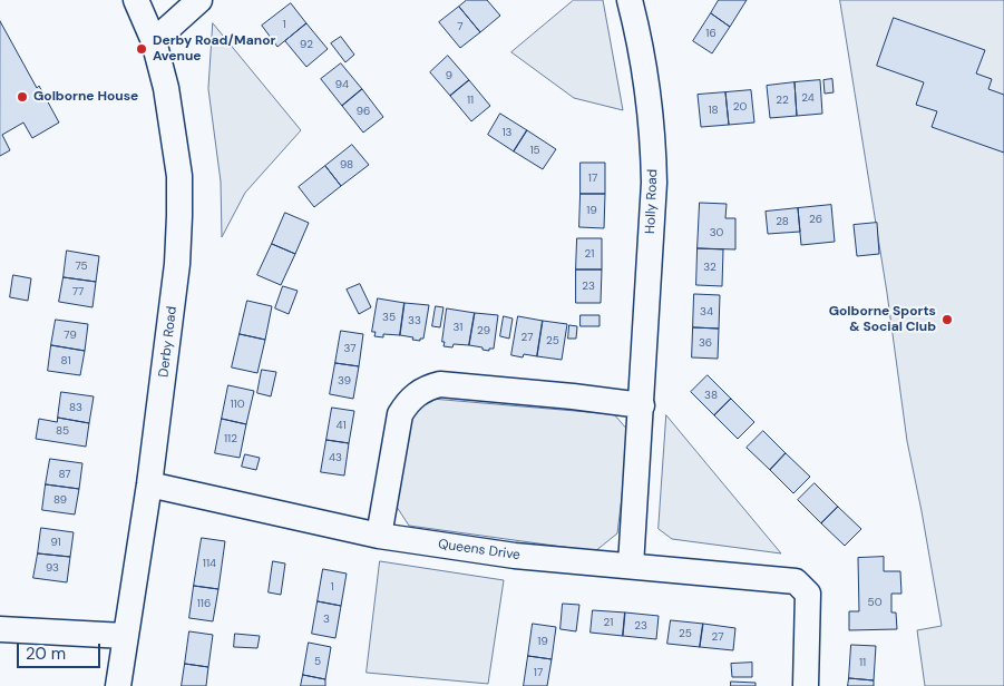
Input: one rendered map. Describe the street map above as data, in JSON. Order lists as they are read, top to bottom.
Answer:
{
  "streets": {
    "street": ["Holly Road", "Derby Road", "Queens Drive"]
  },
  "crossings": [
    ["Holly Road", "Queens Drive"],
    ["Derby Road", "Queens Drive"]
  ],
  "places": ["Derby Road/Manor Avenue", "Golborne House", "Golborne Sports & Social Club"],
  "house_numbers": [
    "1",
    "7",
    "16",
    "92",
    "9",
    "94",
    "24",
    "11",
    "22",
    "20",
    "18",
    "96",
    "13",
    "15",
    "98",
    "17",
    "19",
    "26",
    "28",
    "30",
    "21",
    "75",
    "32",
    "23",
    "77",
    "34",
    "35",
    "33",
    "31",
    "29",
    "79",
    "27",
    "25",
    "36",
    "37",
    "81",
    "39",
    "38",
    "110",
    "83",
    "41",
    "85",
    "112",
    "43",
    "87",
    "89",
    "91",
    "114",
    "93",
    "1",
    "50",
    "116",
    "3",
    "21",
    "23",
    "25",
    "27",
    "19",
    "5",
    "11",
    "17"
  ],
  "scale_bar": "20 m"
}
